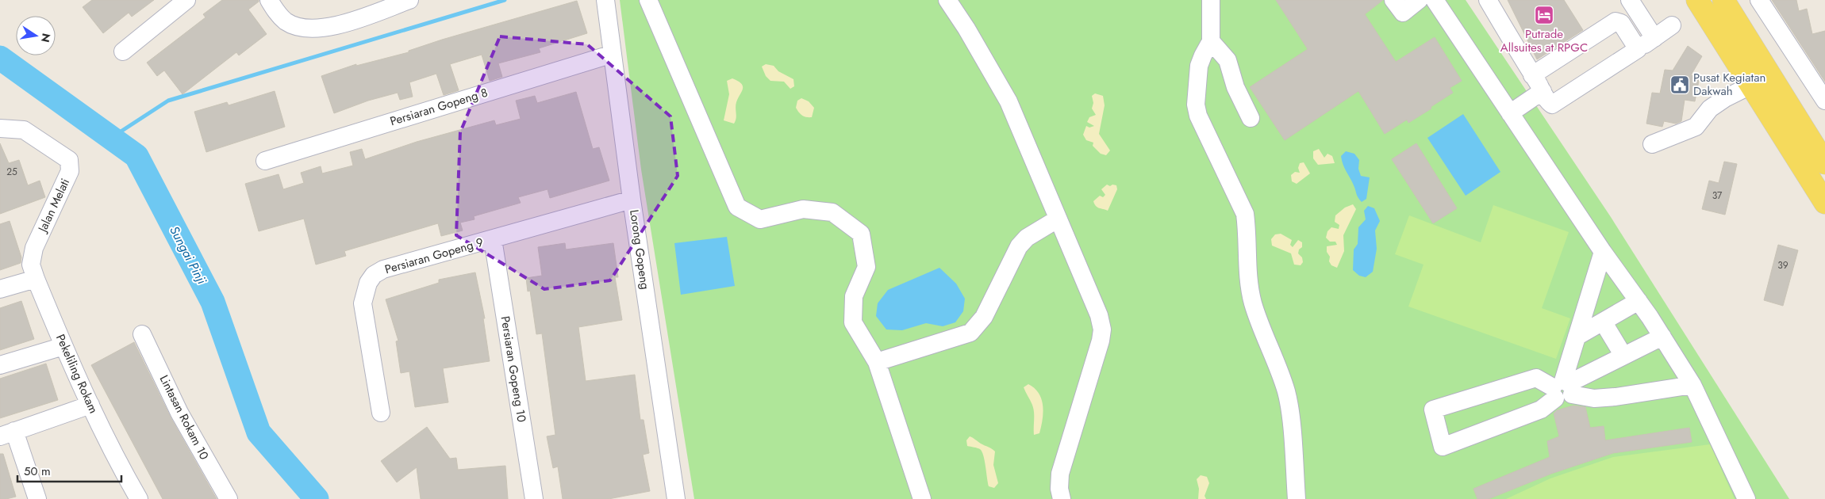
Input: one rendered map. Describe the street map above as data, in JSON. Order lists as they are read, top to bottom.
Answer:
{
  "streets": {
    "street": [
      "Persiaran Gopeng 8",
      "Jalan Melati",
      "Lorong Gopeng",
      "Persiaran Gopeng 9",
      "Persiaran Gopeng 10",
      "Pekeliling Rokam",
      "Lintasan Rokam 10"
    ]
  },
  "crossings": [
    ["Persiaran Gopeng 8", "Lorong Gopeng"],
    ["Jalan Melati", "Pekeliling Rokam"],
    ["Lorong Gopeng", "Persiaran Gopeng 9"],
    ["Persiaran Gopeng 9", "Persiaran Gopeng 10"]
  ],
  "water": ["Sungai Pinji"],
  "places": {
    "hotel": ["Putrade Allsuites at RPGC"],
    "public building": ["Pusat Kegiatan Dakwah"]
  },
  "house_numbers": ["25", "37", "39"],
  "scale_bar": "50 m",
  "north": "right"
}
